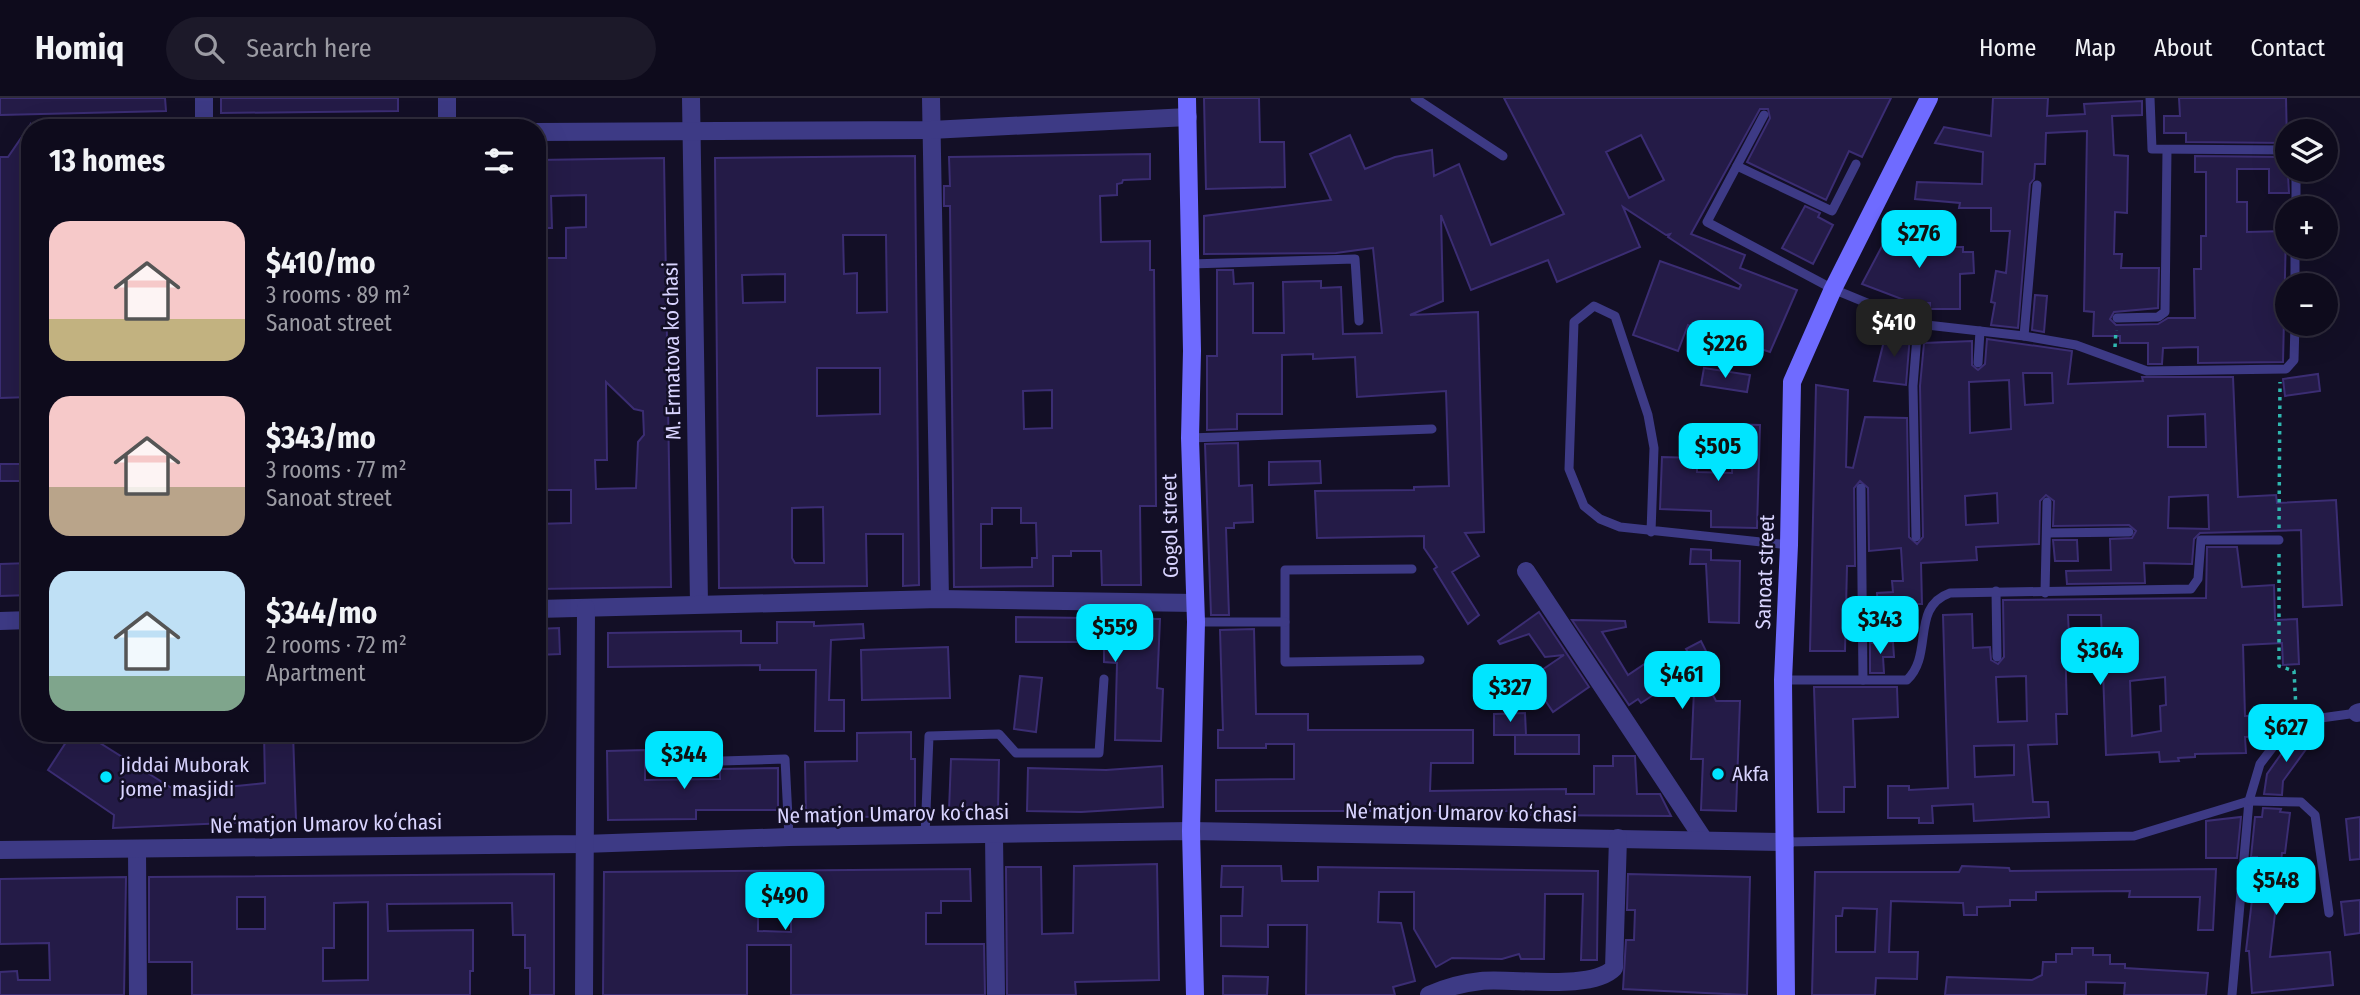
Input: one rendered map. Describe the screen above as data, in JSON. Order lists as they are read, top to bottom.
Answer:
{
  "streets": {
    "main road": ["Gogol street", "Sanoat street"],
    "street": ["M. Ermatova koʻchasi", "Neʻmatjon Umarov koʻchasi"]
  },
  "crossings": [
    ["Gogol street", "Neʻmatjon Umarov koʻchasi"],
    ["Sanoat street", "Neʻmatjon Umarov koʻchasi"]
  ],
  "places": ["Akfa", "Jiddai Muborak jome' masjidi"],
  "page": {
    "header": "Homiq",
    "search": "Search here",
    "nav": [
      "Home",
      "Map",
      "About",
      "Contact"
    ],
    "map_buttons": ["+", "−"],
    "heading": "13 homes",
    "list": [
      {
        "name": "$410/mo",
        "note": "3 rooms · 89 m² · Sanoat street"
      },
      {
        "name": "$343/mo",
        "note": "3 rooms · 77 m² · Sanoat street"
      },
      {
        "name": "$344/mo",
        "note": "2 rooms · 72 m² · Apartment"
      }
    ],
    "price": [
      "$276",
      "$410",
      "$226",
      "$505",
      "$343",
      "$559",
      "$364",
      "$461",
      "$327",
      "$627",
      "$344",
      "$548",
      "$490"
    ]
  }
}
